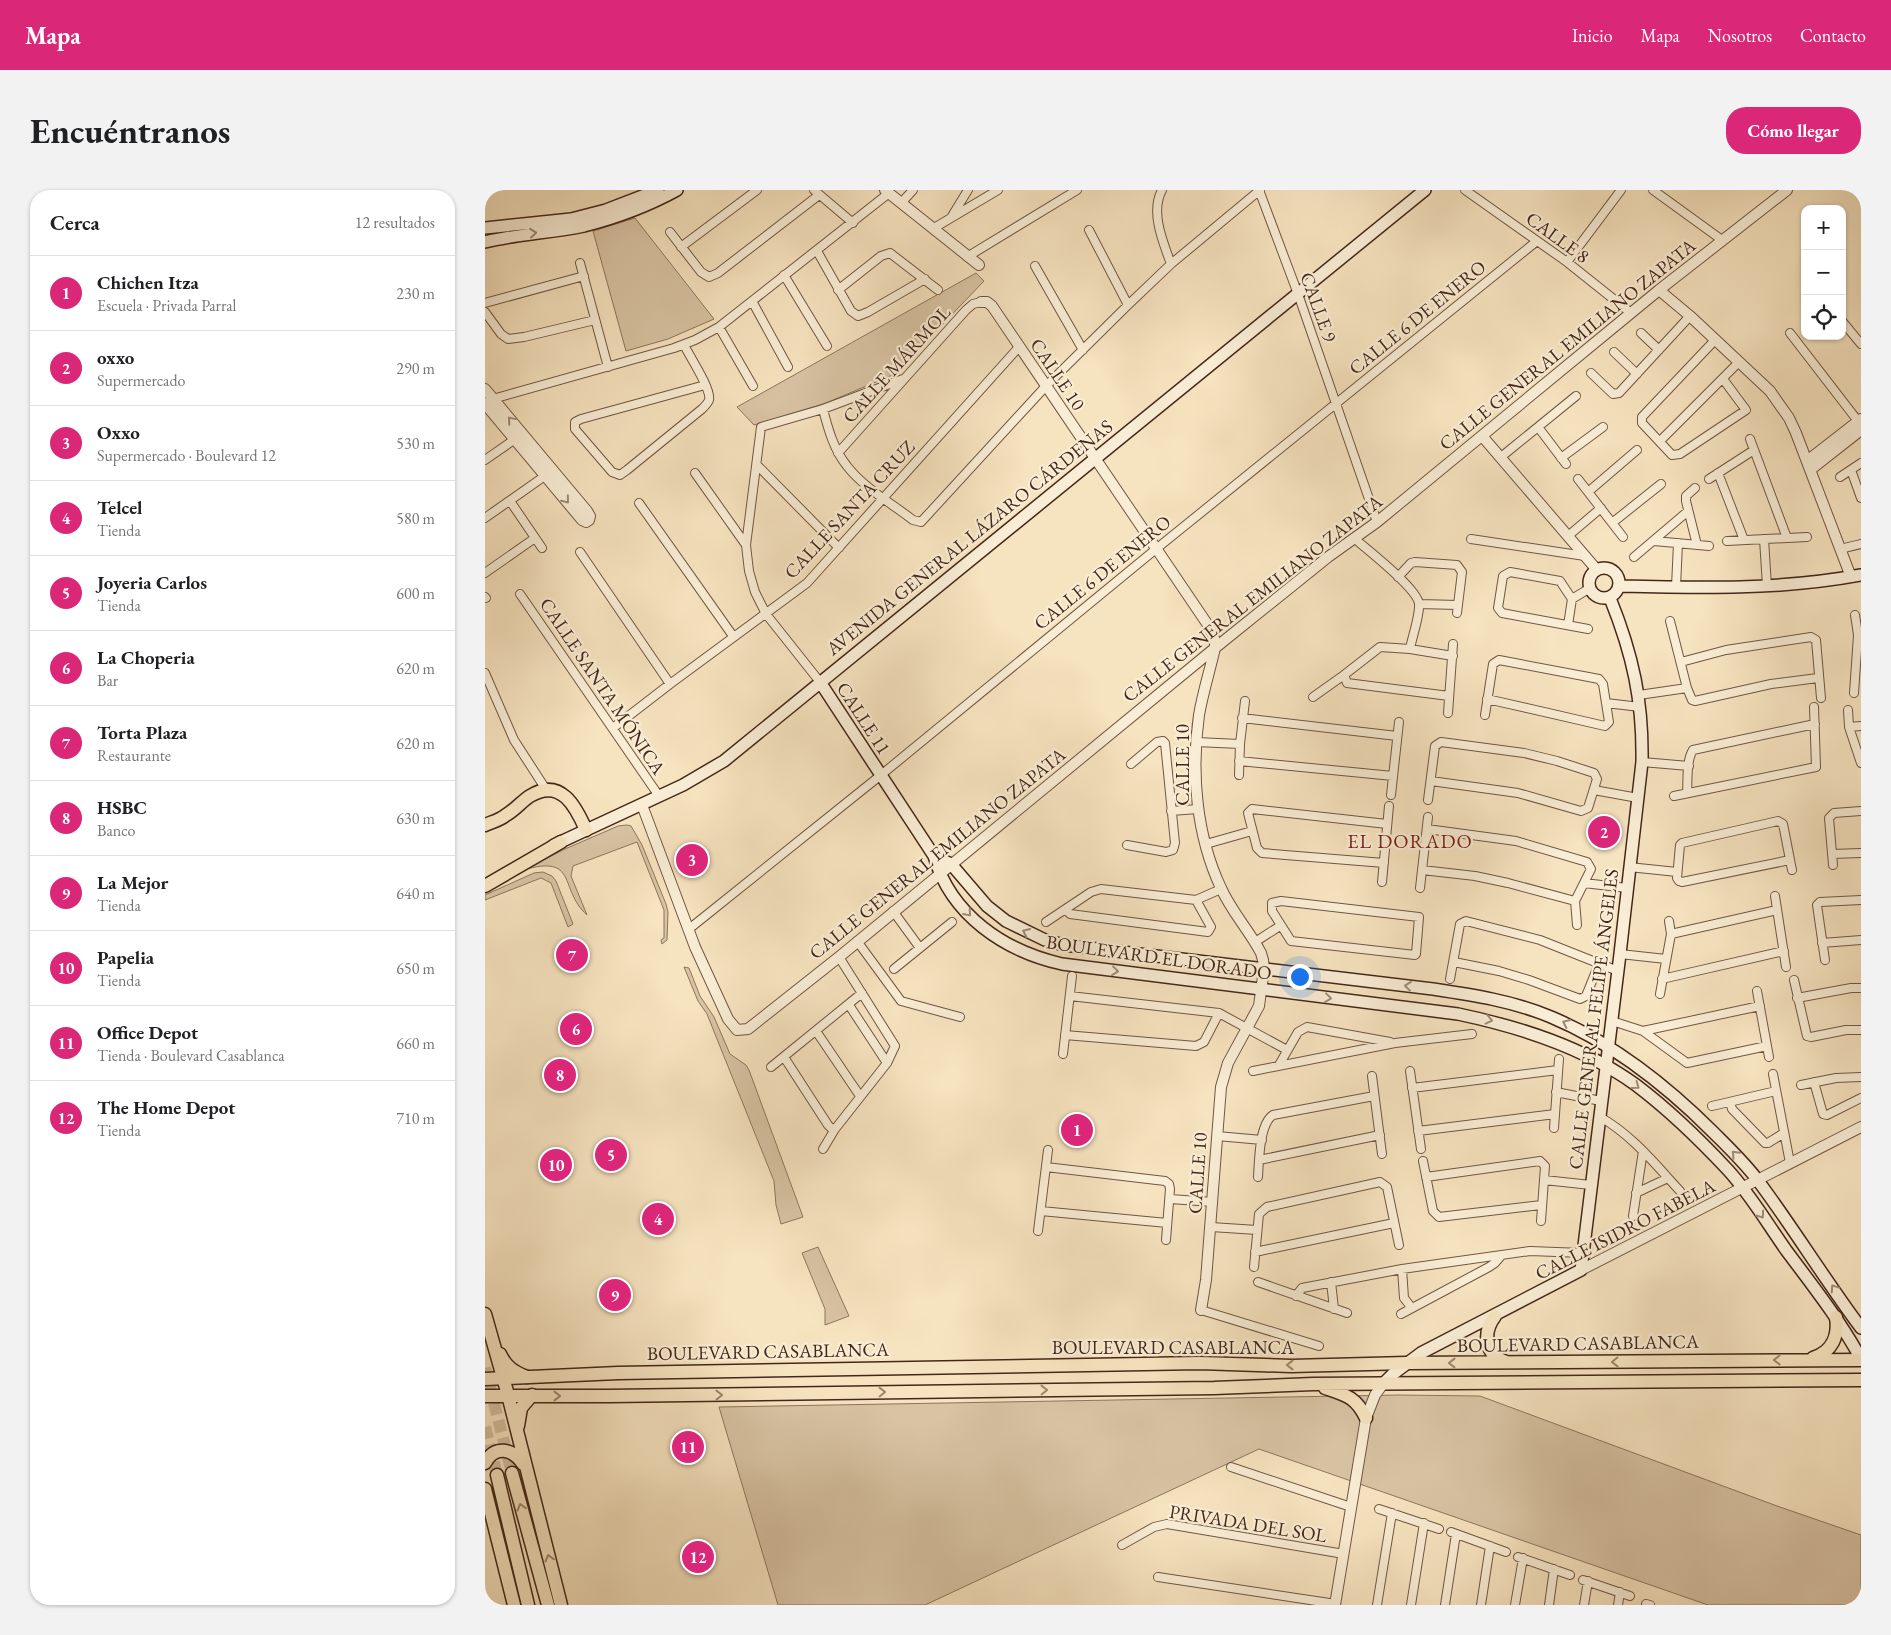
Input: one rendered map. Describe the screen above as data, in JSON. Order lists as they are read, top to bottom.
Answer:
{
  "streets": {
    "main road": [
      "AVENIDA GENERAL LÁZARO CÁRDENAS",
      "CALLE 11",
      "BOULEVARD EL DORADO",
      "CALLE GENERAL FELIPE ÁNGELES",
      "CALLE ISIDRO FABELA",
      "BOULEVARD CASABLANCA"
    ],
    "street": [
      "CALLE 8",
      "CALLE 9",
      "CALLE 6 DE ENERO",
      "CALLE GENERAL EMILIANO ZAPATA",
      "CALLE MÁRMOL",
      "CALLE 10",
      "CALLE SANTA CRUZ",
      "CALLE SANTA MÓNICA",
      "PRIVADA DEL SOL"
    ]
  },
  "crossings": [
    ["CALLE 8", "CALLE 6 DE ENERO"],
    ["CALLE 8", "CALLE GENERAL EMILIANO ZAPATA"],
    ["CALLE 9", "CALLE 6 DE ENERO"],
    ["CALLE 9", "CALLE GENERAL EMILIANO ZAPATA"],
    ["CALLE 9", "AVENIDA GENERAL LÁZARO CÁRDENAS"],
    ["CALLE 6 DE ENERO", "CALLE GENERAL EMILIANO ZAPATA"],
    ["CALLE 6 DE ENERO", "CALLE 10"],
    ["CALLE 6 DE ENERO", "CALLE 11"],
    ["CALLE GENERAL EMILIANO ZAPATA", "CALLE 10"],
    ["CALLE GENERAL EMILIANO ZAPATA", "CALLE 11"],
    ["CALLE GENERAL EMILIANO ZAPATA", "BOULEVARD EL DORADO"],
    ["CALLE MÁRMOL", "CALLE 10"],
    ["CALLE 10", "CALLE SANTA CRUZ"],
    ["CALLE 10", "AVENIDA GENERAL LÁZARO CÁRDENAS"],
    ["CALLE 10", "BOULEVARD EL DORADO"],
    ["CALLE SANTA CRUZ", "CALLE SANTA MÓNICA"],
    ["CALLE SANTA CRUZ", "CALLE 11"],
    ["AVENIDA GENERAL LÁZARO CÁRDENAS", "CALLE SANTA MÓNICA"],
    ["AVENIDA GENERAL LÁZARO CÁRDENAS", "CALLE 11"],
    ["CALLE 11", "BOULEVARD EL DORADO"],
    ["BOULEVARD EL DORADO", "CALLE GENERAL FELIPE ÁNGELES"],
    ["BOULEVARD EL DORADO", "CALLE ISIDRO FABELA"],
    ["BOULEVARD EL DORADO", "BOULEVARD CASABLANCA"],
    ["CALLE GENERAL FELIPE ÁNGELES", "CALLE ISIDRO FABELA"],
    ["CALLE ISIDRO FABELA", "BOULEVARD CASABLANCA"]
  ],
  "districts": ["EL DORADO"],
  "page": {
    "header": "Mapa",
    "nav": [
      "Inicio",
      "Mapa",
      "Nosotros",
      "Contacto"
    ],
    "buttons": "Cómo llegar",
    "title": "Encuéntranos",
    "heading": ["Cerca", "12 resultados"],
    "map_buttons": ["+", "−"],
    "list": [
      {
        "mark": "1",
        "name": "Chichen Itza",
        "note": "Escuela · Privada Parral",
        "value": "230 m"
      },
      {
        "mark": "2",
        "name": "oxxo",
        "note": "Supermercado",
        "value": "290 m"
      },
      {
        "mark": "3",
        "name": "Oxxo",
        "note": "Supermercado · Boulevard 12",
        "value": "530 m"
      },
      {
        "mark": "4",
        "name": "Telcel",
        "note": "Tienda",
        "value": "580 m"
      },
      {
        "mark": "5",
        "name": "Joyeria Carlos",
        "note": "Tienda",
        "value": "600 m"
      },
      {
        "mark": "6",
        "name": "La Choperia",
        "note": "Bar",
        "value": "620 m"
      },
      {
        "mark": "7",
        "name": "Torta Plaza",
        "note": "Restaurante",
        "value": "620 m"
      },
      {
        "mark": "8",
        "name": "HSBC",
        "note": "Banco",
        "value": "630 m"
      },
      {
        "mark": "9",
        "name": "La Mejor",
        "note": "Tienda",
        "value": "640 m"
      },
      {
        "mark": "10",
        "name": "Papelia",
        "note": "Tienda",
        "value": "650 m"
      },
      {
        "mark": "11",
        "name": "Office Depot",
        "note": "Tienda · Boulevard Casablanca",
        "value": "660 m"
      },
      {
        "mark": "12",
        "name": "The Home Depot",
        "note": "Tienda",
        "value": "710 m"
      }
    ],
    "pins": [
      "2",
      "3",
      "7",
      "6",
      "8",
      "1",
      "5",
      "10",
      "4",
      "9",
      "11",
      "12"
    ]
  }
}
